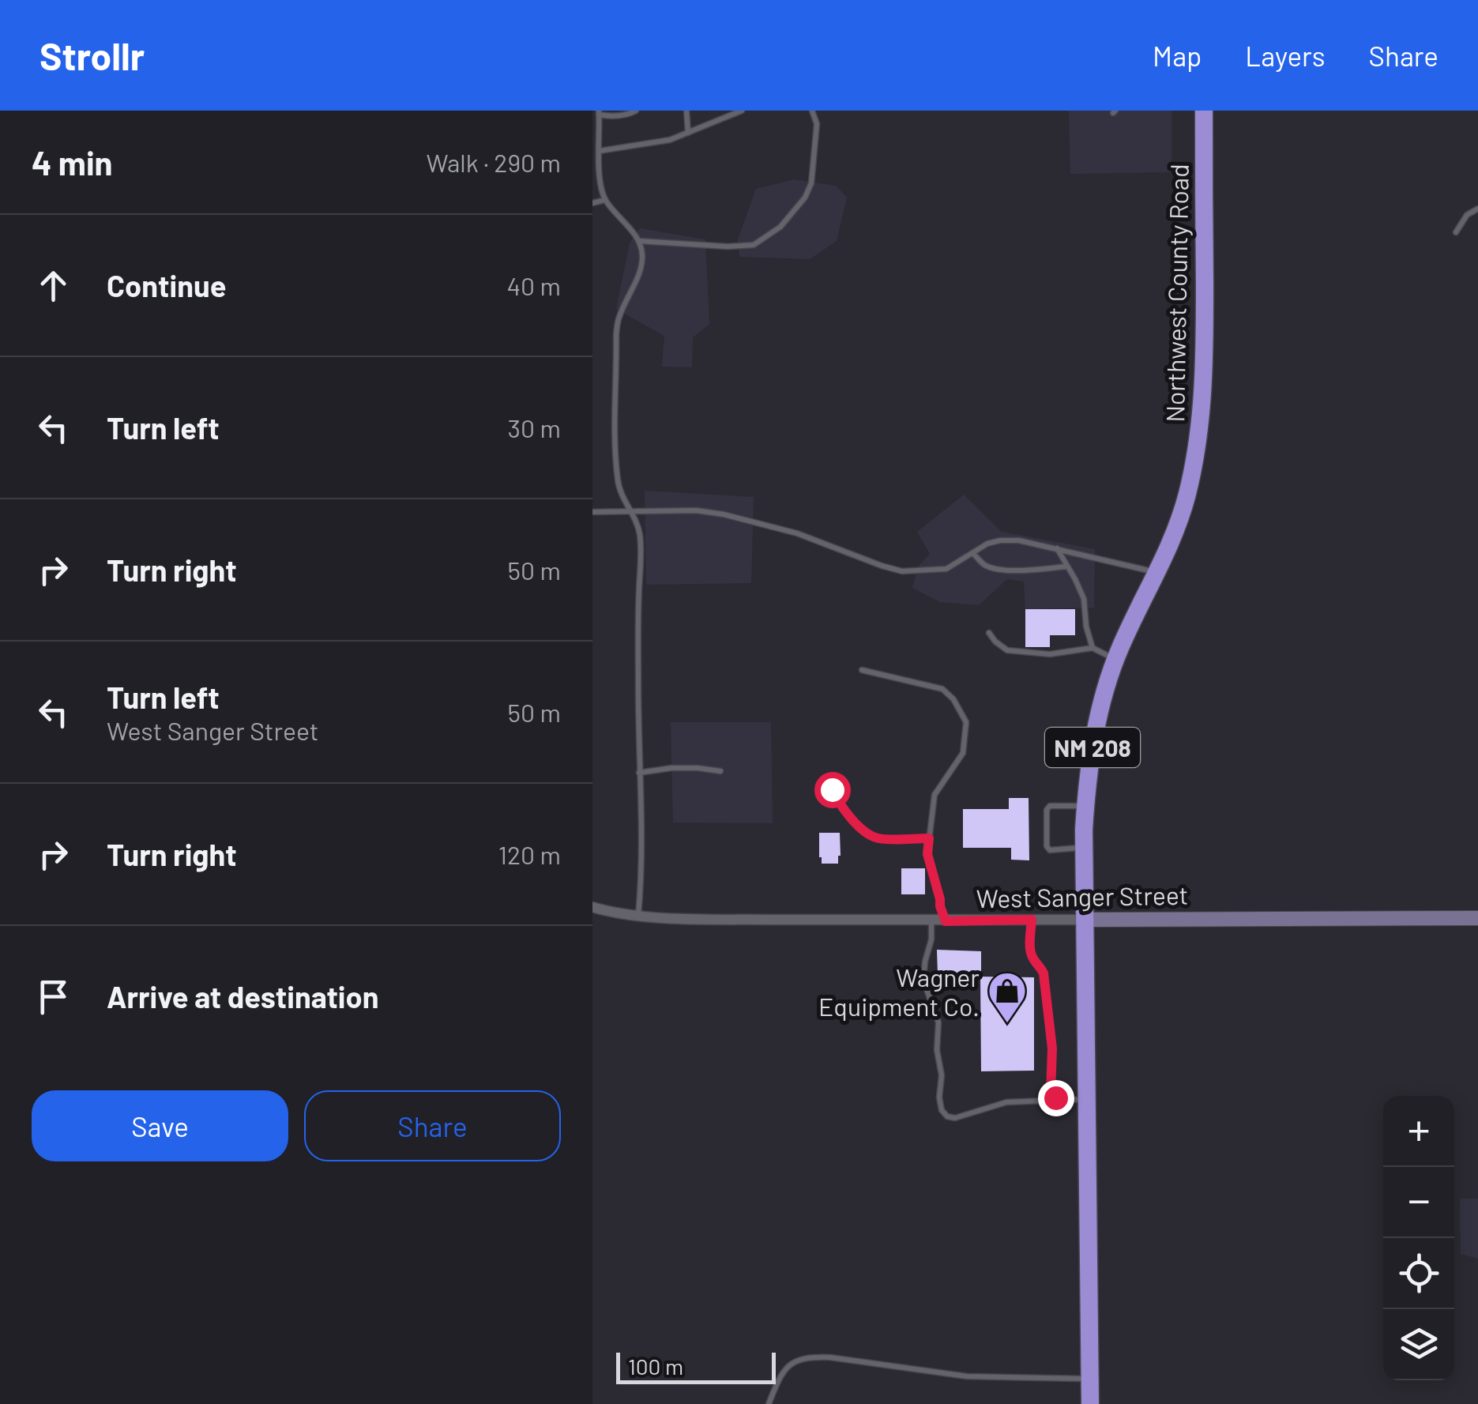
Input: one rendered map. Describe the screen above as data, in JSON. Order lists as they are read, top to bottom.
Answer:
{
  "streets": {
    "highway": ["Northwest County Road", "NM 208"],
    "main road": ["West Sanger Street"]
  },
  "crossings": [
    ["Northwest County Road", "West Sanger Street"]
  ],
  "places": {
    "shop": ["Wagner Equipment Co."]
  },
  "scale_bar": "100 m",
  "page": {
    "header": "Strollr",
    "nav": ["Map", "Layers", "Share"],
    "heading": ["4 min", "Walk · 290 m"],
    "list": [
      ["Continue", "40 m"],
      ["Turn left", "30 m"],
      ["Turn right", "50 m"],
      ["Turn left", "West Sanger Street", "50 m"],
      ["Turn right", "120 m"],
      "Arrive at destination"
    ],
    "buttons": ["Save", "Share"],
    "map_buttons": ["+", "−"],
    "scale": "100 m"
  }
}
